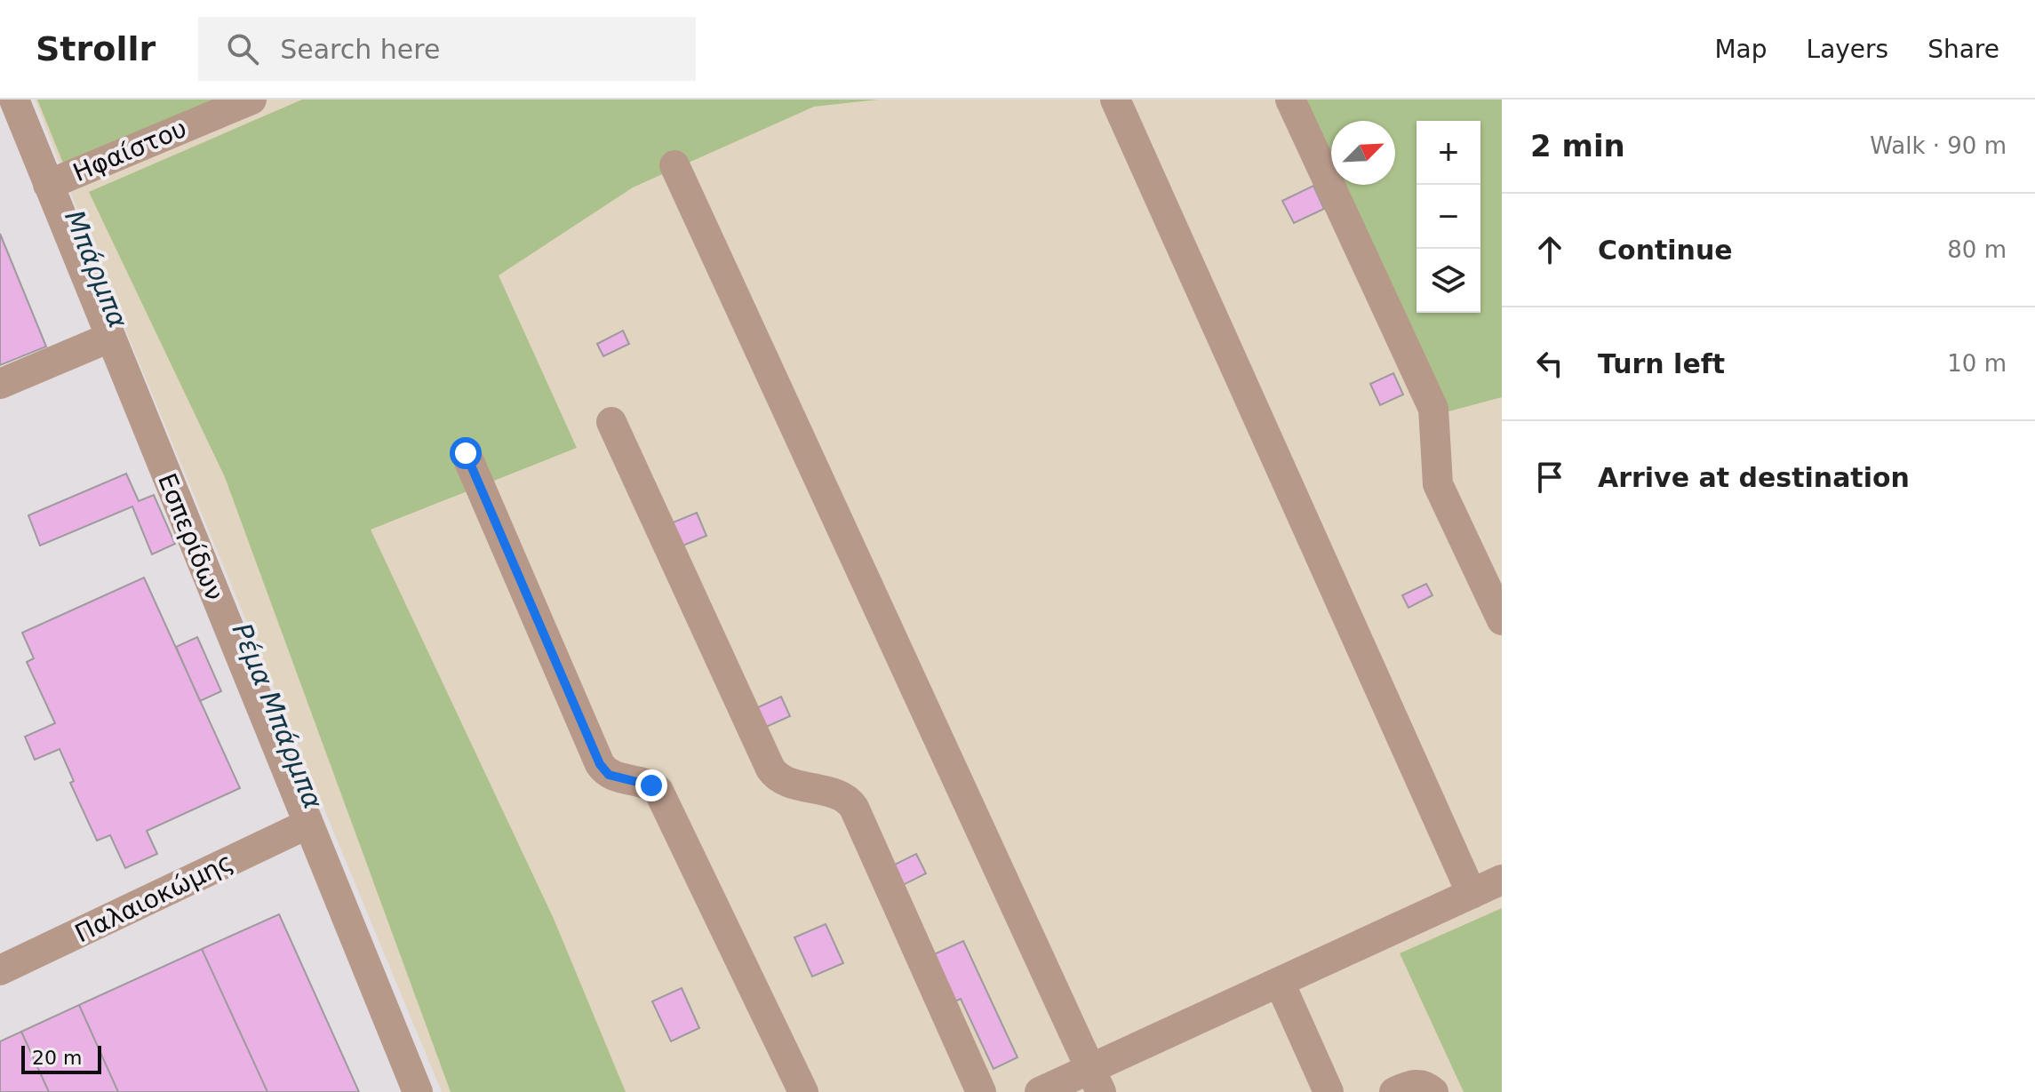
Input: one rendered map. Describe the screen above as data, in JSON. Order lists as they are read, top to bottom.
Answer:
{
  "streets": {
    "street": ["Ηφαίστου", "Εσπερίδων", "Παλαιοκώμης"]
  },
  "crossings": [
    ["Ηφαίστου", "Εσπερίδων"],
    ["Εσπερίδων", "Παλαιοκώμης"]
  ],
  "water": ["Μπάρμπα", "Ρέμα Μπάρμπα"],
  "scale_bar": "20 m",
  "north": "top right",
  "page": {
    "header": "Strollr",
    "search": "Search here",
    "nav": ["Map", "Layers", "Share"],
    "heading": ["2 min", "Walk · 90 m"],
    "map_buttons": ["+", "−"],
    "list": [
      ["Continue", "80 m"],
      ["Turn left", "10 m"],
      "Arrive at destination"
    ],
    "scale": "20 m"
  }
}
